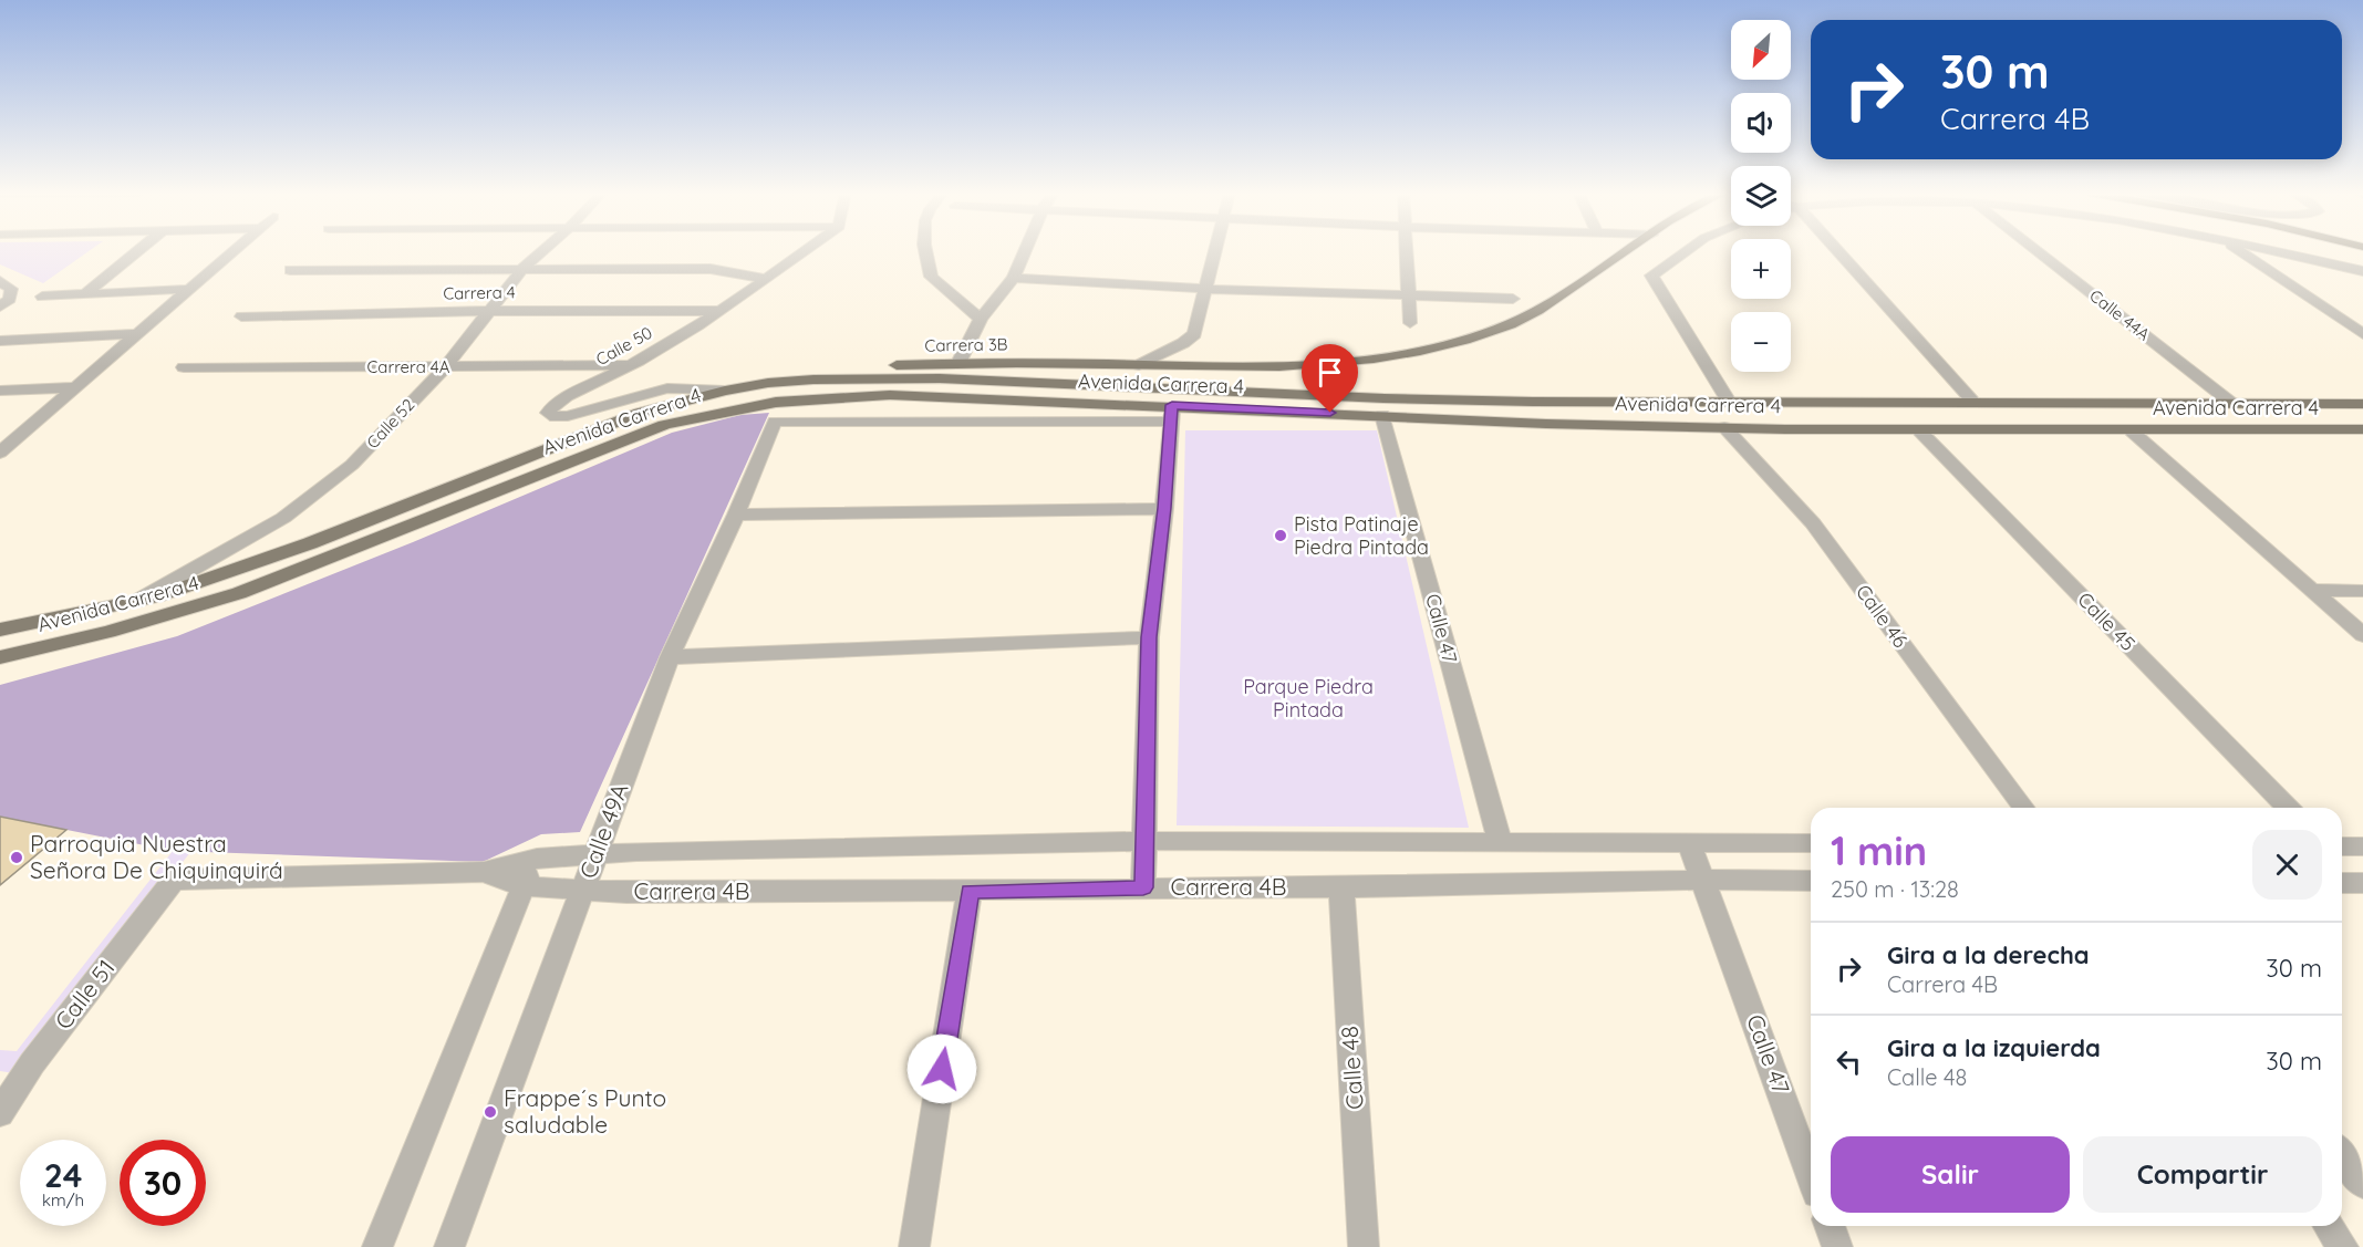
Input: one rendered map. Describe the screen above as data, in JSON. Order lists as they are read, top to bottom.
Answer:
{
  "streets": {
    "main road": ["Carrera 3B", "Avenida Carrera 4"],
    "street": [
      "Carrera 4",
      "Calle 44A",
      "Calle 50",
      "Carrera 4A",
      "Calle 52",
      "Calle 46",
      "Calle 45",
      "Calle 47",
      "Calle 49A",
      "Carrera 4B",
      "Calle 51",
      "Calle 48"
    ]
  },
  "crossings": [
    ["Carrera 4", "Calle 50"],
    ["Carrera 4", "Calle 52"],
    ["Calle 44A", "Avenida Carrera 4"],
    ["Carrera 3B", "Avenida Carrera 4"],
    ["Calle 50", "Carrera 4A"],
    ["Calle 50", "Avenida Carrera 4"],
    ["Carrera 4A", "Calle 52"],
    ["Avenida Carrera 4", "Calle 52"],
    ["Avenida Carrera 4", "Calle 46"],
    ["Avenida Carrera 4", "Calle 45"],
    ["Avenida Carrera 4", "Calle 47"],
    ["Avenida Carrera 4", "Calle 49A"],
    ["Calle 47", "Carrera 4B"],
    ["Calle 49A", "Carrera 4B"],
    ["Carrera 4B", "Calle 51"],
    ["Carrera 4B", "Calle 48"]
  ],
  "parks": ["Parque Piedra Pintada"],
  "places": ["Pista Patinaje Piedra Pintada", "Parroquia Nuestra Señora De Chiquinquirá", "Frappe´s Punto saludable"],
  "north": "bottom left",
  "page": {
    "map_buttons": ["+", "−"],
    "turn": ["30 m", "Carrera 4B"],
    "heading": ["1 min", "250 m · 13:28"],
    "list": [
      {
        "name": "Gira a la derecha",
        "note": "Carrera 4B",
        "value": "30 m"
      },
      {
        "name": "Gira a la izquierda",
        "note": "Calle 48",
        "value": "30 m"
      }
    ],
    "buttons": ["Salir", "Compartir"],
    "speed": "24 km/h",
    "limit": "30"
  }
}
